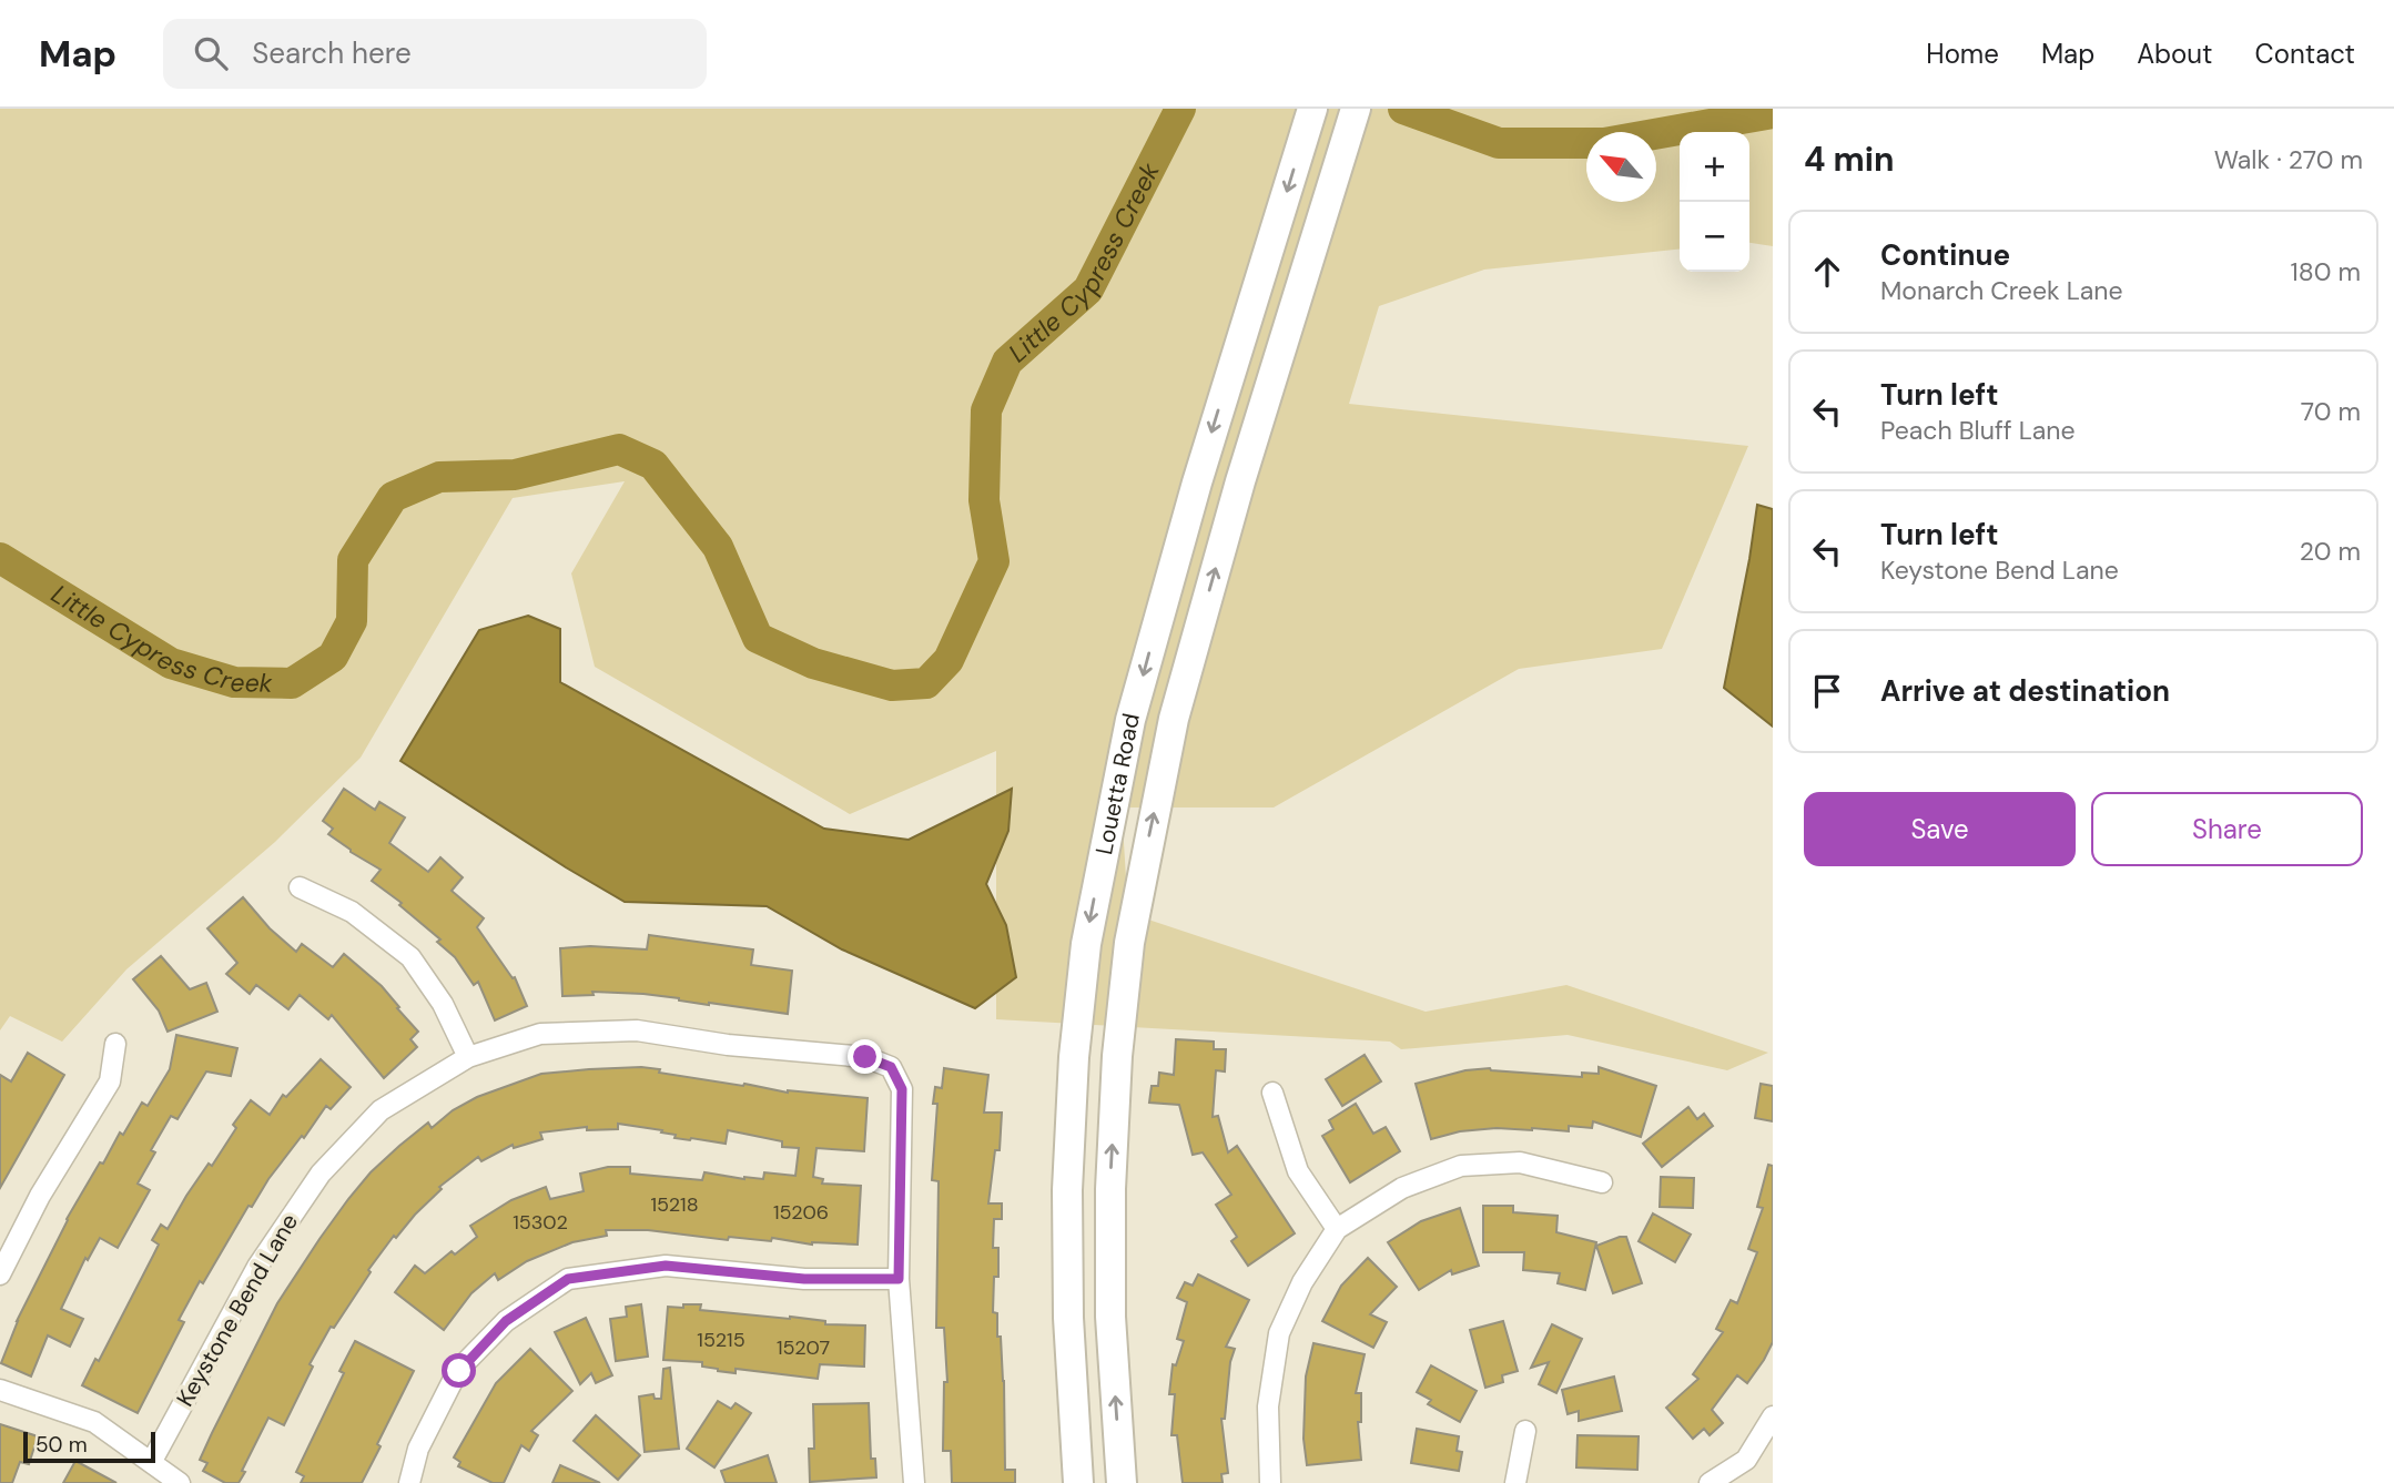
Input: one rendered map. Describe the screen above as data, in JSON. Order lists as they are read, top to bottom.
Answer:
{
  "streets": {
    "main road": ["Louetta Road"],
    "street": ["Keystone Bend Lane"]
  },
  "water": ["Little Cypress Creek"],
  "house_numbers": [
    "15218",
    "15206",
    "15302",
    "15215",
    "15207"
  ],
  "scale_bar": "50 m",
  "north": "top left",
  "page": {
    "header": "Map",
    "search": "Search here",
    "nav": [
      "Home",
      "Map",
      "About",
      "Contact"
    ],
    "heading": ["4 min", "Walk · 270 m"],
    "map_buttons": ["+", "−"],
    "list": [
      ["Continue", "Monarch Creek Lane", "180 m"],
      ["Turn left", "Peach Bluff Lane", "70 m"],
      ["Turn left", "Keystone Bend Lane", "20 m"],
      "Arrive at destination"
    ],
    "buttons": ["Save", "Share"],
    "scale": "50 m"
  }
}
